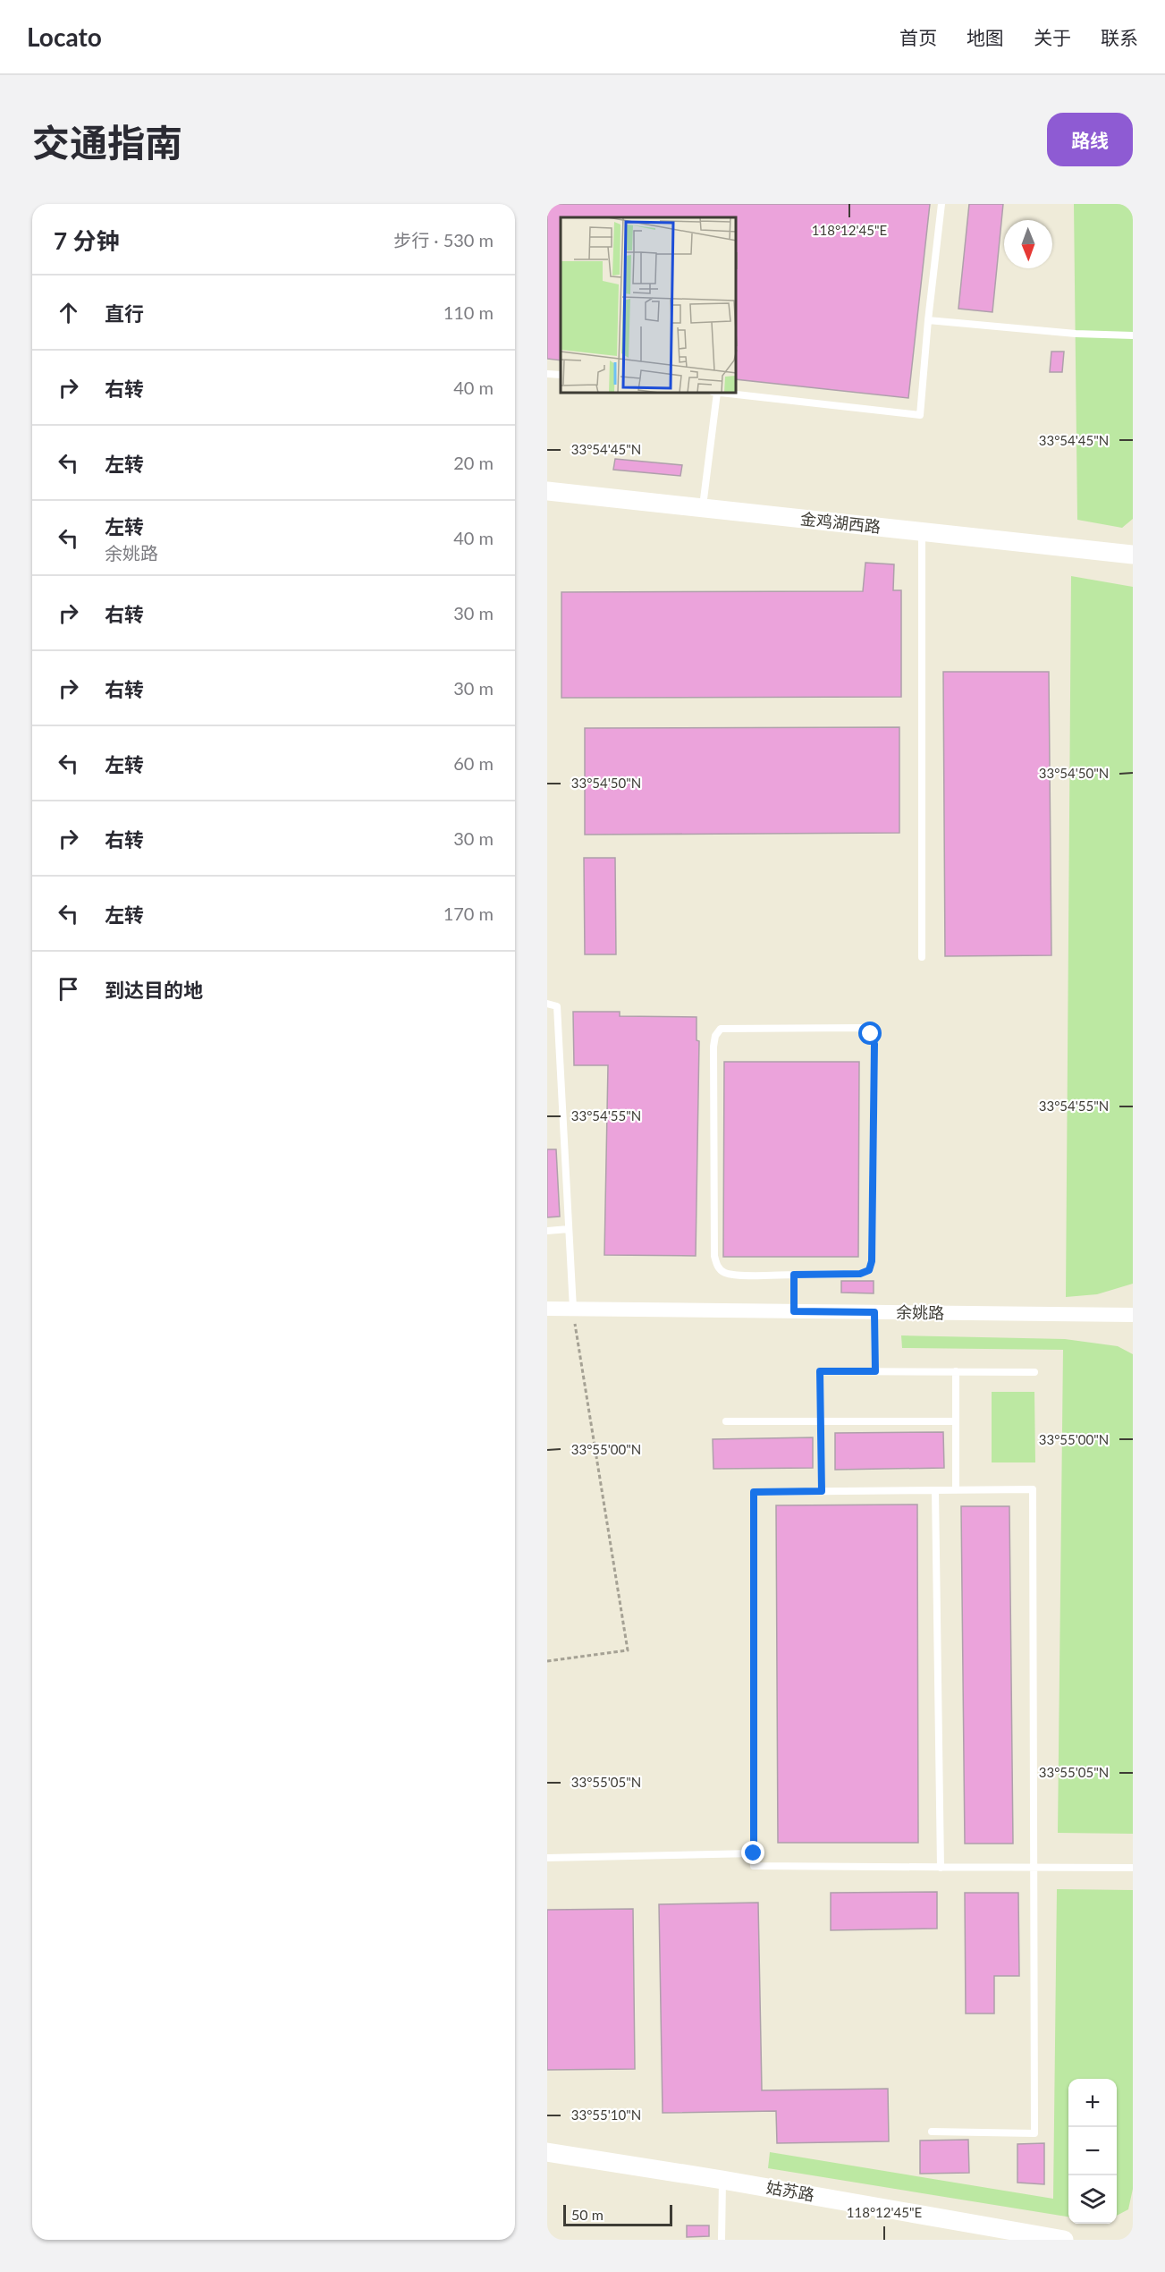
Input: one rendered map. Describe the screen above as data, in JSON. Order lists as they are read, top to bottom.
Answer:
{
  "streets": {
    "street": ["金鸡湖西路", "余姚路", "姑苏路"]
  },
  "scale_bar": "50 m",
  "north": "bottom",
  "page": {
    "header": "Locato",
    "nav": [
      "首页",
      "地图",
      "关于",
      "联系"
    ],
    "title": "交通指南",
    "buttons": "路线",
    "heading": ["7 分钟", "步行 · 530 m"],
    "list": [
      ["直行", "110 m"],
      ["右转", "40 m"],
      ["左转", "20 m"],
      ["左转", "余姚路", "40 m"],
      ["右转", "30 m"],
      ["右转", "30 m"],
      ["左转", "60 m"],
      ["右转", "30 m"],
      ["左转", "170 m"],
      "到达目的地"
    ],
    "map_buttons": ["+", "−"],
    "scale": "50 m"
  },
  "coordinates": [
    "118°12'45\"E",
    "33°54'45\"N",
    "33°54'50\"N",
    "33°54'55\"N",
    "33°55'00\"N",
    "33°55'05\"N",
    "33°55'10\"N"
  ]
}
